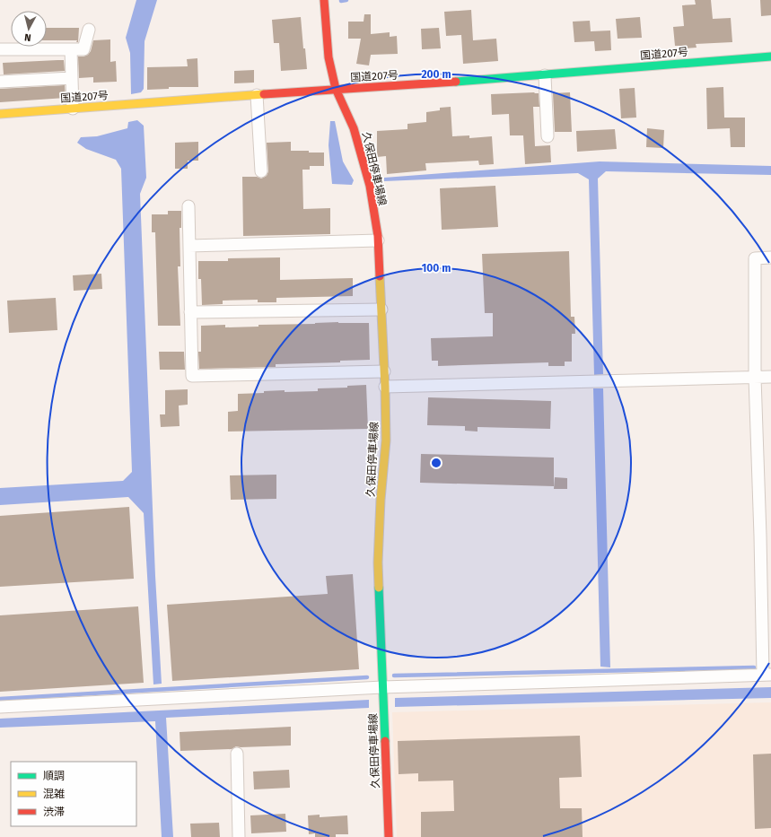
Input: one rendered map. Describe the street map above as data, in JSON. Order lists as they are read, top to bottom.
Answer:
{
  "streets": {
    "main road": ["国道207号", "久保田停車場線"]
  },
  "crossings": [
    ["国道207号", "久保田停車場線"]
  ],
  "legend": ["順調", "混雑", "渋滞"],
  "north": "bottom",
  "rings": ["200 m", "100 m"]
}
